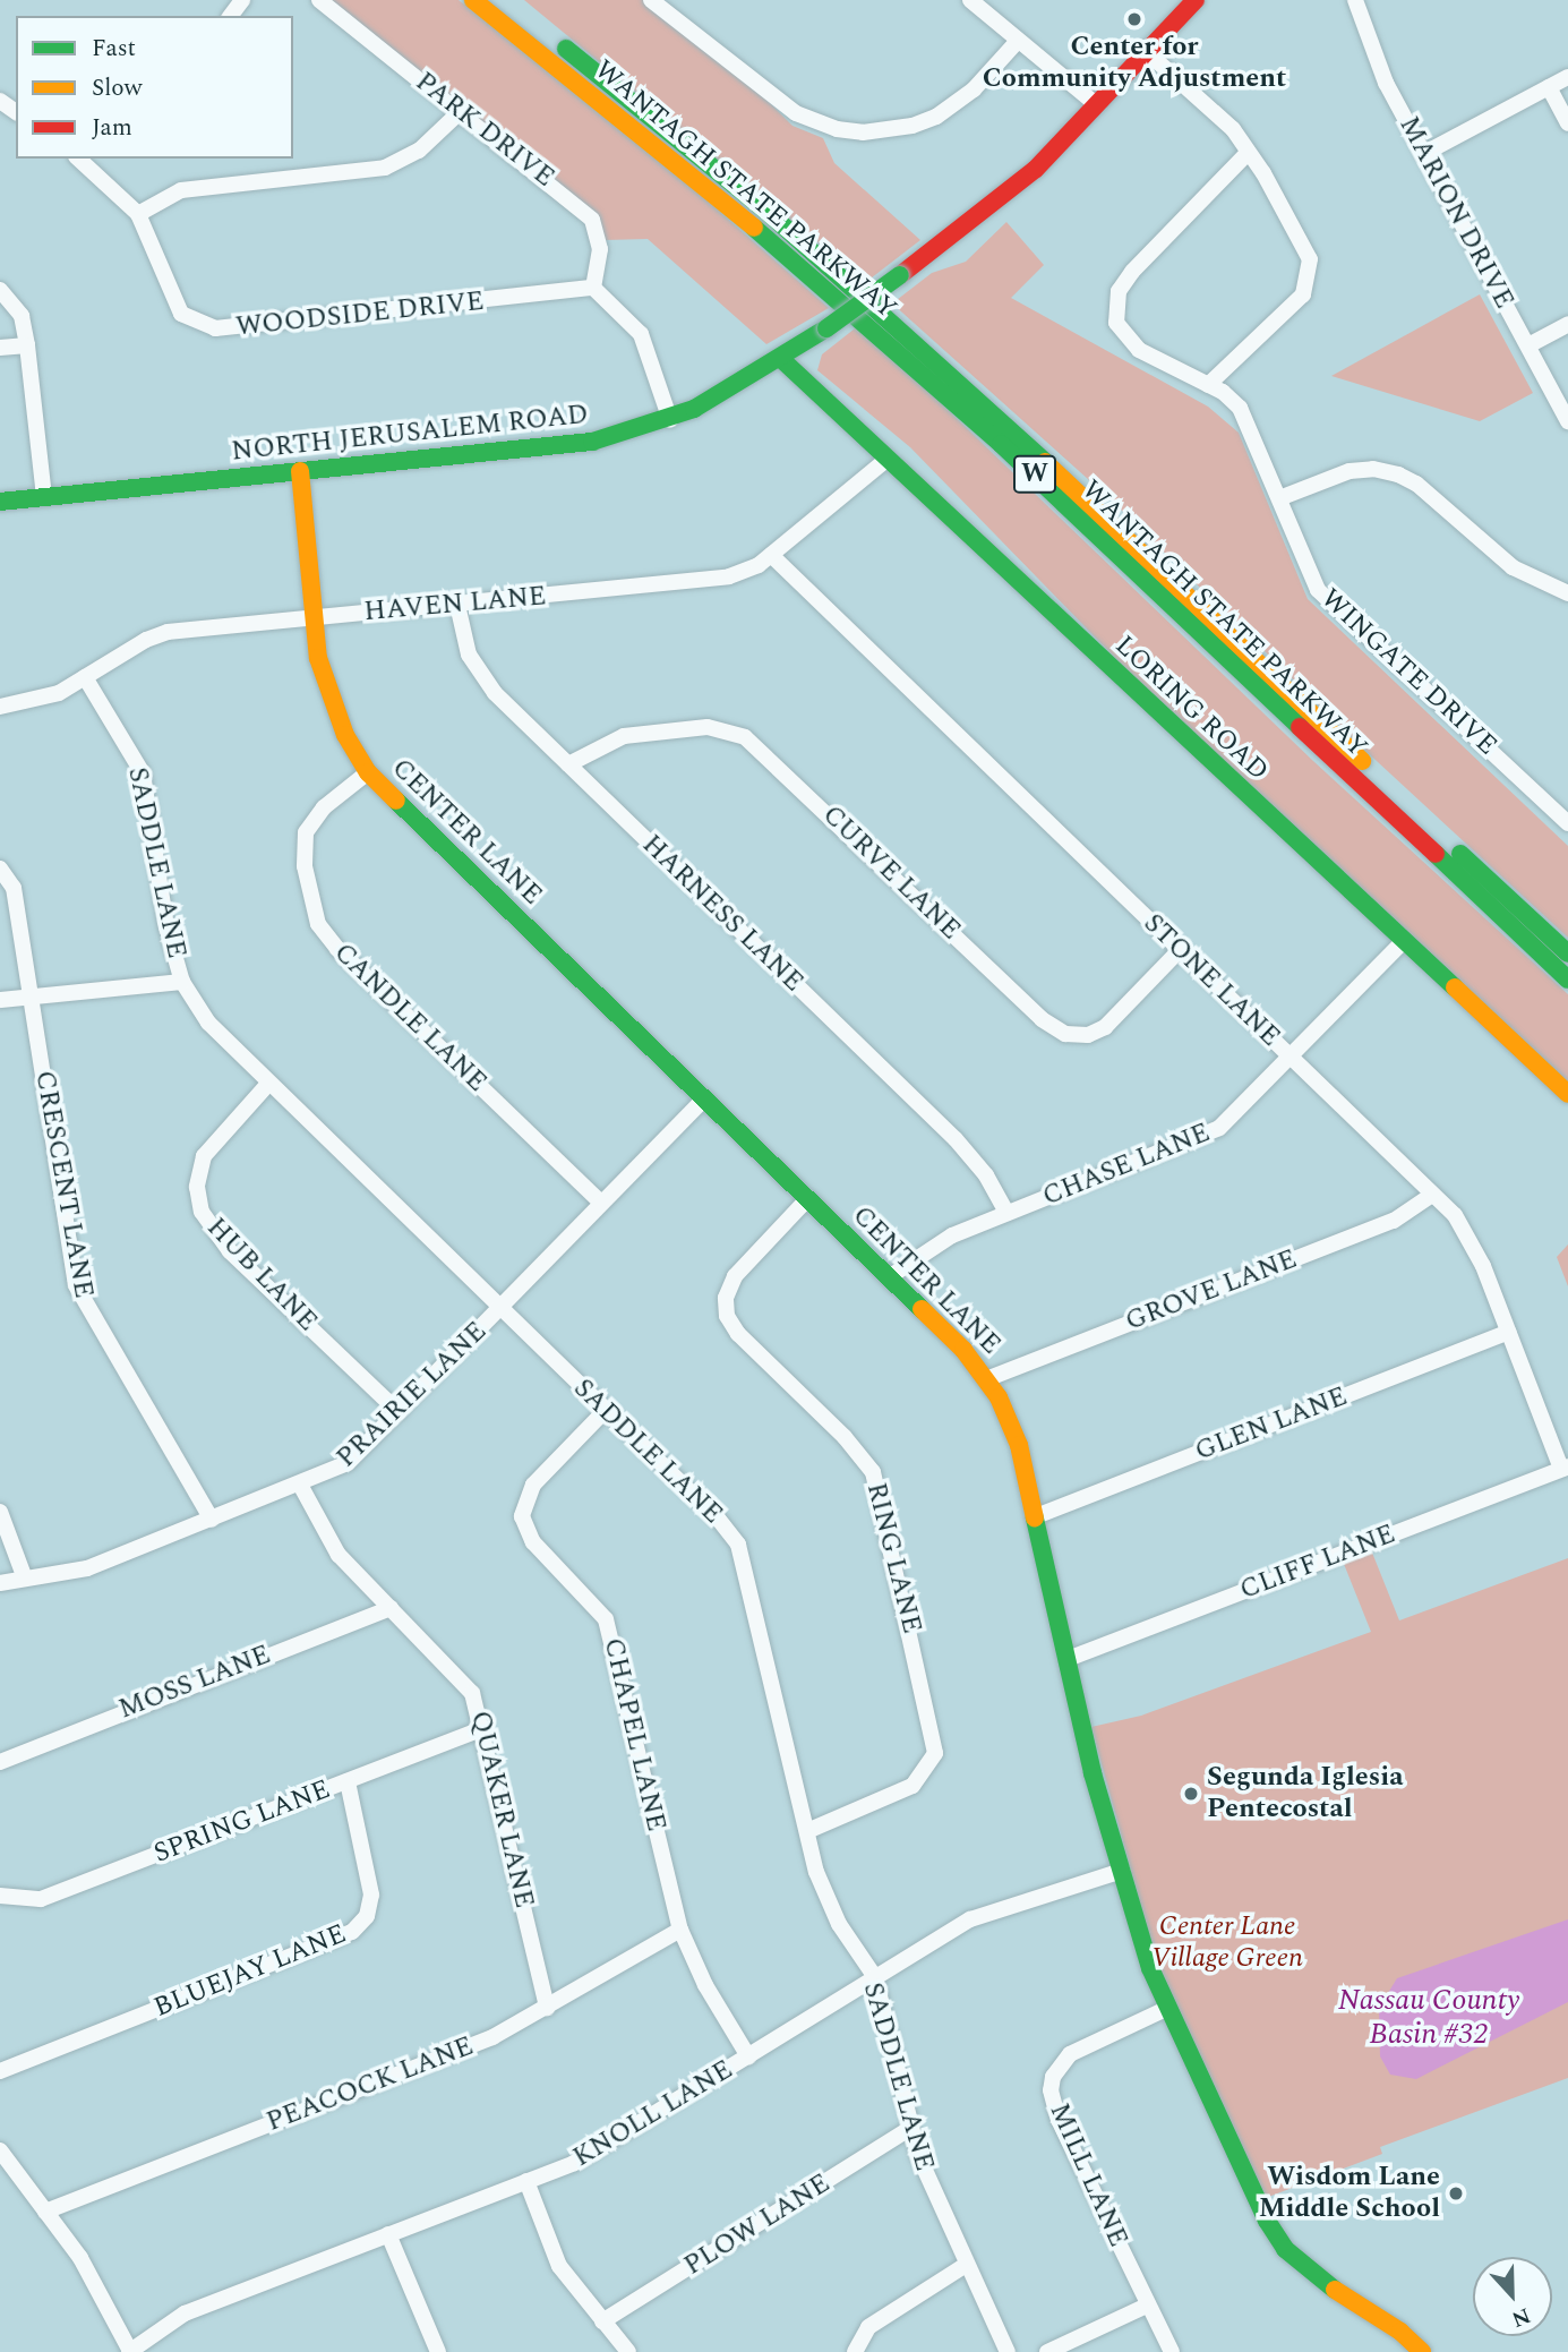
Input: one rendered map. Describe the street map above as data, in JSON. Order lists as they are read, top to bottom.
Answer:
{
  "streets": {
    "main road": [
      "WANTAGH STATE PARKWAY",
      "NORTH JERUSALEM ROAD",
      "W",
      "LORING ROAD",
      "CENTER LANE"
    ],
    "street": [
      "PARK DRIVE",
      "MARION DRIVE",
      "WOODSIDE DRIVE",
      "HAVEN LANE",
      "WINGATE DRIVE",
      "SADDLE LANE",
      "CURVE LANE",
      "HARNESS LANE",
      "STONE LANE",
      "CANDLE LANE",
      "CHASE LANE",
      "CRESCENT LANE",
      "HUB LANE",
      "GROVE LANE",
      "PRAIRIE LANE",
      "GLEN LANE",
      "RING LANE",
      "CLIFF LANE",
      "MOSS LANE",
      "CHAPEL LANE",
      "QUAKER LANE",
      "SPRING LANE",
      "BLUEJAY LANE",
      "PEACOCK LANE",
      "KNOLL LANE",
      "MILL LANE",
      "PLOW LANE"
    ]
  },
  "crossings": [
    ["PARK DRIVE", "WOODSIDE DRIVE"],
    ["NORTH JERUSALEM ROAD", "LORING ROAD"],
    ["NORTH JERUSALEM ROAD", "CENTER LANE"],
    ["HAVEN LANE", "LORING ROAD"],
    ["HAVEN LANE", "CENTER LANE"],
    ["HAVEN LANE", "SADDLE LANE"],
    ["HAVEN LANE", "HARNESS LANE"],
    ["HAVEN LANE", "STONE LANE"],
    ["LORING ROAD", "CHASE LANE"],
    ["CENTER LANE", "CANDLE LANE"],
    ["CENTER LANE", "CHASE LANE"],
    ["CENTER LANE", "GROVE LANE"],
    ["CENTER LANE", "PRAIRIE LANE"],
    ["CENTER LANE", "GLEN LANE"],
    ["CENTER LANE", "RING LANE"],
    ["CENTER LANE", "CLIFF LANE"],
    ["CENTER LANE", "KNOLL LANE"],
    ["CENTER LANE", "MILL LANE"],
    ["SADDLE LANE", "HUB LANE"],
    ["SADDLE LANE", "PRAIRIE LANE"],
    ["SADDLE LANE", "RING LANE"],
    ["SADDLE LANE", "CHAPEL LANE"],
    ["SADDLE LANE", "KNOLL LANE"],
    ["SADDLE LANE", "PLOW LANE"],
    ["CURVE LANE", "HARNESS LANE"],
    ["CURVE LANE", "STONE LANE"],
    ["HARNESS LANE", "CHASE LANE"],
    ["STONE LANE", "CHASE LANE"],
    ["STONE LANE", "GROVE LANE"],
    ["STONE LANE", "GLEN LANE"],
    ["STONE LANE", "CLIFF LANE"],
    ["CANDLE LANE", "PRAIRIE LANE"],
    ["CRESCENT LANE", "PRAIRIE LANE"],
    ["HUB LANE", "PRAIRIE LANE"],
    ["PRAIRIE LANE", "QUAKER LANE"],
    ["MOSS LANE", "QUAKER LANE"],
    ["CHAPEL LANE", "PEACOCK LANE"],
    ["CHAPEL LANE", "KNOLL LANE"],
    ["QUAKER LANE", "SPRING LANE"],
    ["QUAKER LANE", "PEACOCK LANE"],
    ["SPRING LANE", "BLUEJAY LANE"]
  ],
  "water": ["Nassau County Basin #32"],
  "parks": ["Center Lane Village Green"],
  "places": ["Center for Community Adjustment", "Segunda Iglesia Pentecostal", "Wisdom Lane Middle School"],
  "legend": ["Fast", "Slow", "Jam"],
  "north": "bottom"
}
